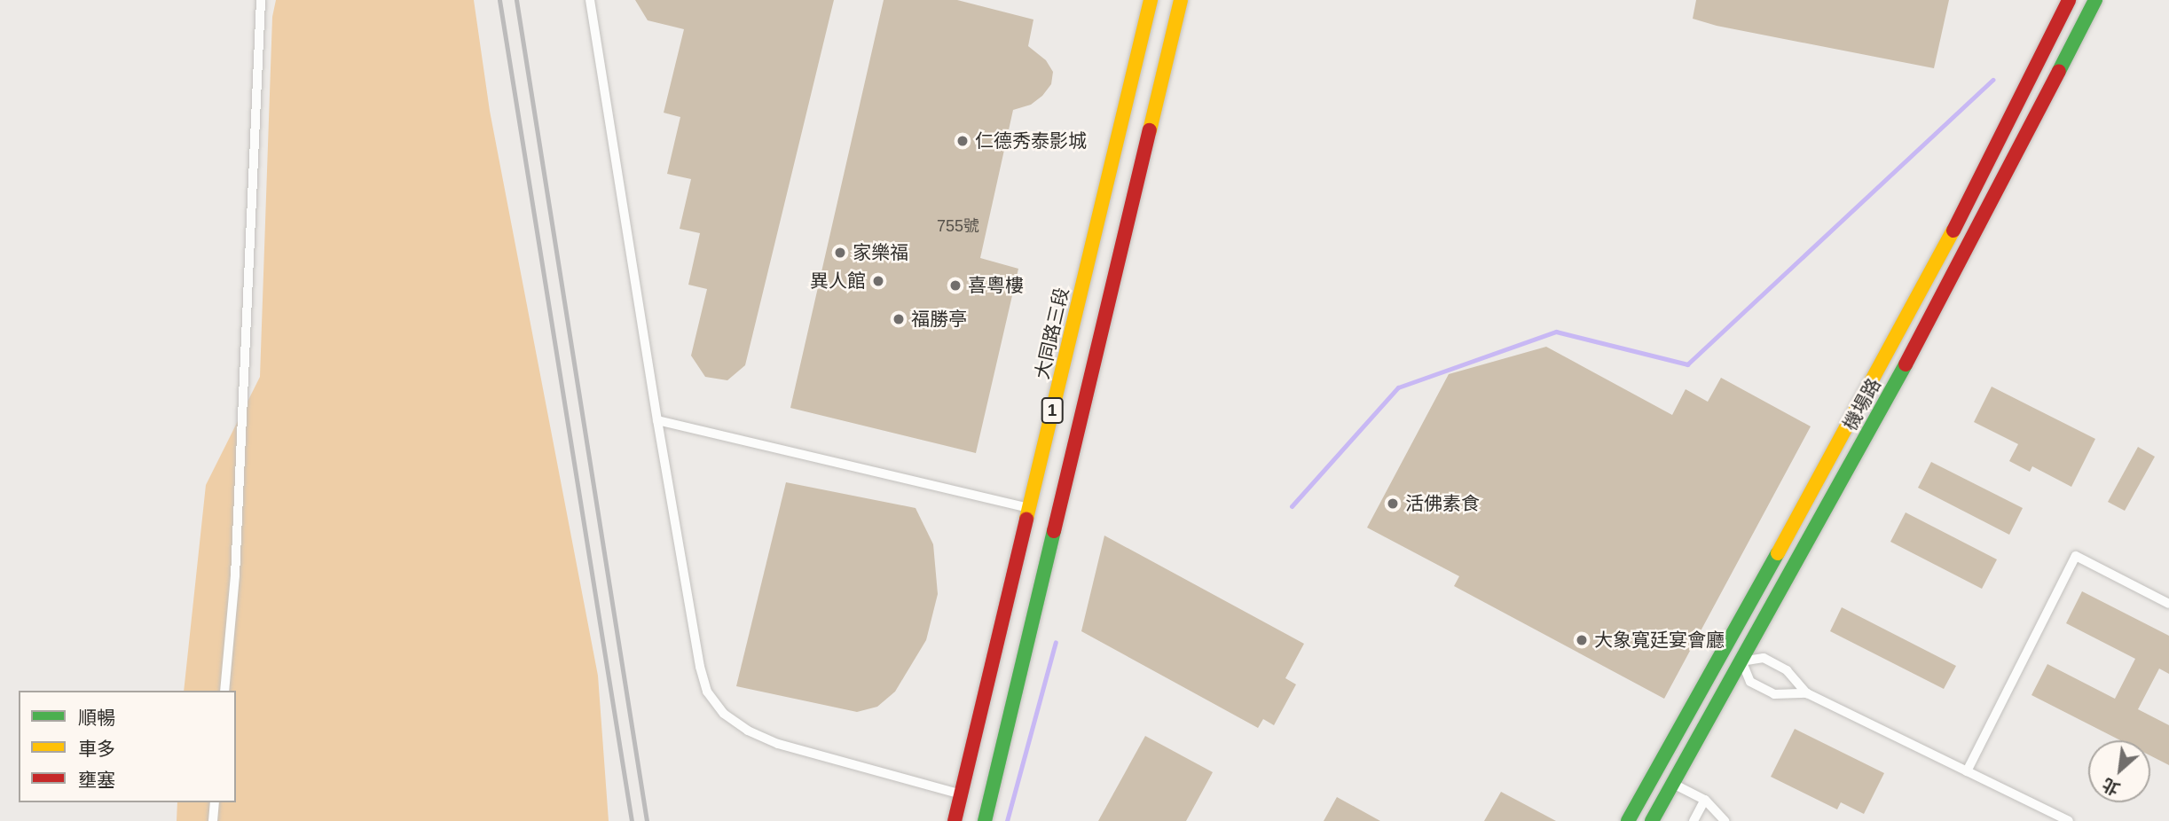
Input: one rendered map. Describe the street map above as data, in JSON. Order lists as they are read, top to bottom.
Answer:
{
  "streets": {
    "street": ["大同路三段", "機場路", "1"]
  },
  "places": [
    "仁德秀泰影城",
    "家樂福",
    "異人館",
    "喜粵樓",
    "福勝亭",
    "活佛素食",
    "大象寬廷宴會廳"
  ],
  "house_numbers": ["755號"],
  "legend": ["順暢", "車多", "壅塞"],
  "north": "bottom left"
}
